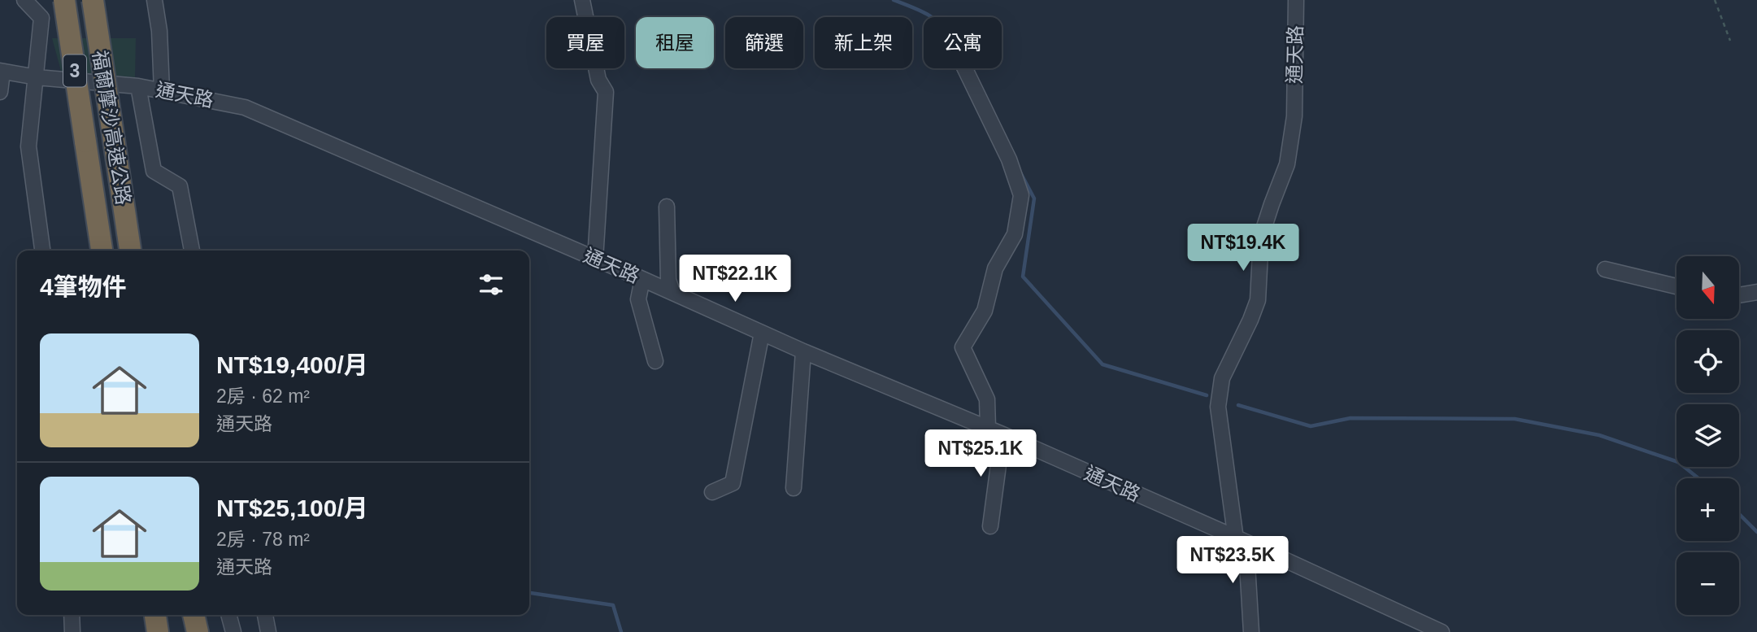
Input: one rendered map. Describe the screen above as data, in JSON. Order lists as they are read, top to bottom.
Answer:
{
  "streets": {
    "highway": ["3", "福爾摩沙高速公路"],
    "street": ["通天路"]
  },
  "north": "bottom",
  "page": {
    "chip": [
      "買屋",
      "租屋",
      "篩選",
      "新上架",
      "公寓"
    ],
    "price": [
      "NT$19.4K",
      "NT$22.1K",
      "NT$25.1K",
      "NT$23.5K"
    ],
    "heading": "4筆物件",
    "map_buttons": ["+", "−"],
    "list": [
      {
        "name": "NT$19,400/月",
        "note": "2房 · 62 m² · 通天路"
      },
      {
        "name": "NT$25,100/月",
        "note": "2房 · 78 m² · 通天路"
      }
    ]
  }
}
